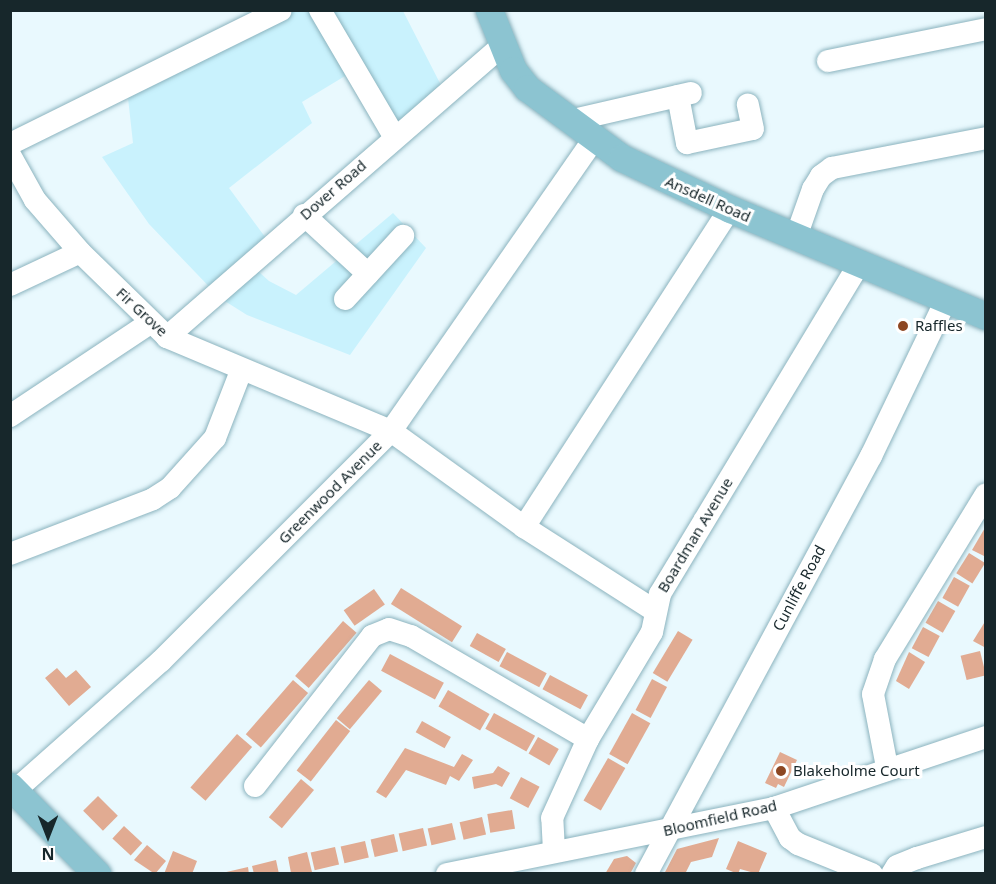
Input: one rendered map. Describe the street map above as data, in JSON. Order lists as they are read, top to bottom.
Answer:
{
  "streets": {
    "main road": ["Ansdell Road"],
    "street": [
      "Dover Road",
      "Fir Grove",
      "Greenwood Avenue",
      "Boardman Avenue",
      "Cunliffe Road",
      "Bloomfield Road"
    ]
  },
  "crossings": [
    ["Dover Road", "Ansdell Road"],
    ["Dover Road", "Fir Grove"],
    ["Ansdell Road", "Greenwood Avenue"],
    ["Ansdell Road", "Boardman Avenue"],
    ["Ansdell Road", "Cunliffe Road"],
    ["Fir Grove", "Greenwood Avenue"],
    ["Fir Grove", "Boardman Avenue"],
    ["Boardman Avenue", "Bloomfield Road"],
    ["Cunliffe Road", "Bloomfield Road"]
  ],
  "places": ["Raffles", "Blakeholme Court"],
  "north": "bottom"
}
